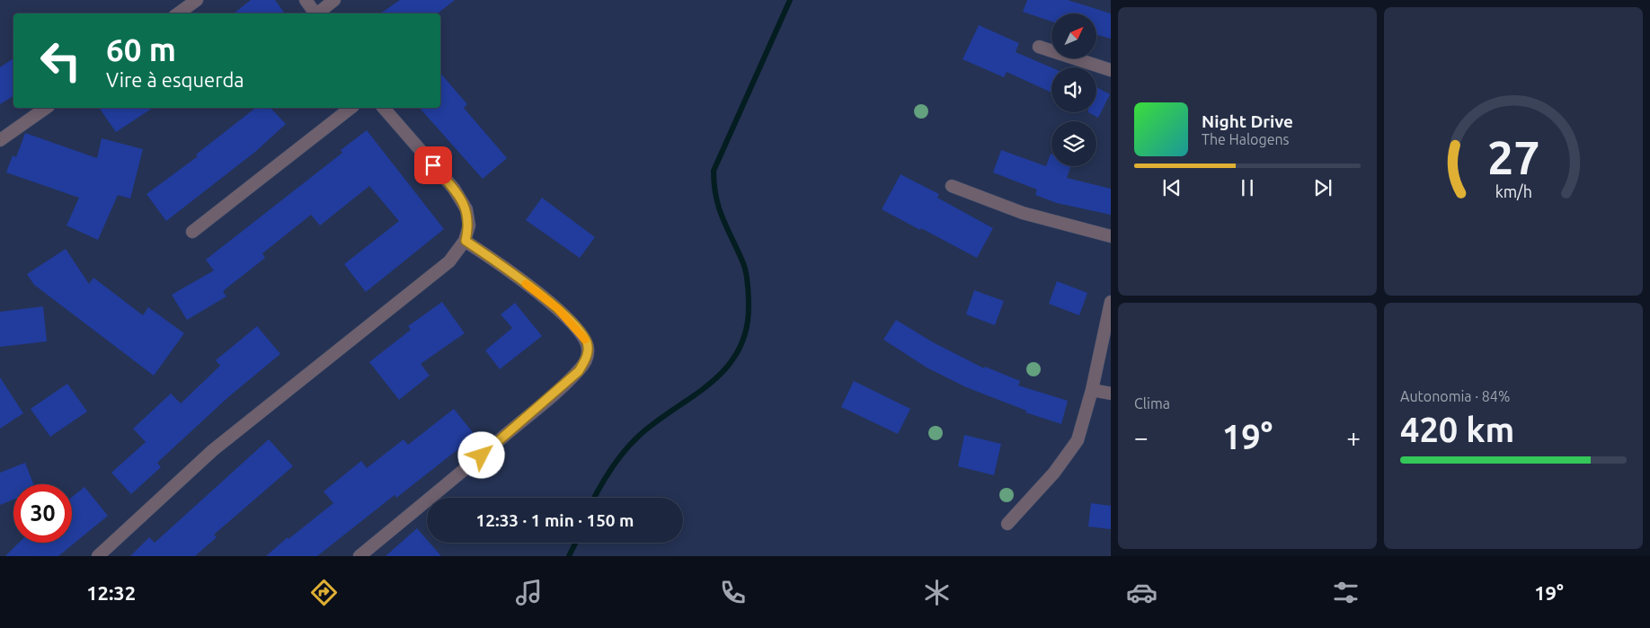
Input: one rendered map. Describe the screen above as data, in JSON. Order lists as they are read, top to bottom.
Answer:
{
  "north": "top right",
  "page": {
    "turn": ["60 m", "Vire à esquerda"],
    "song": ["Night Drive", "The Halogens"],
    "tile": [
      "Clima",
      ["Autonomia · 84%", "420 km"]
    ],
    "heat": ["−", "19°", "+"],
    "limit": "30",
    "trip": "12:33 · 1 min · 150 m",
    "tabs": ["12:32", "19°"],
    "gauge": ["27", "km/h"]
  }
}
